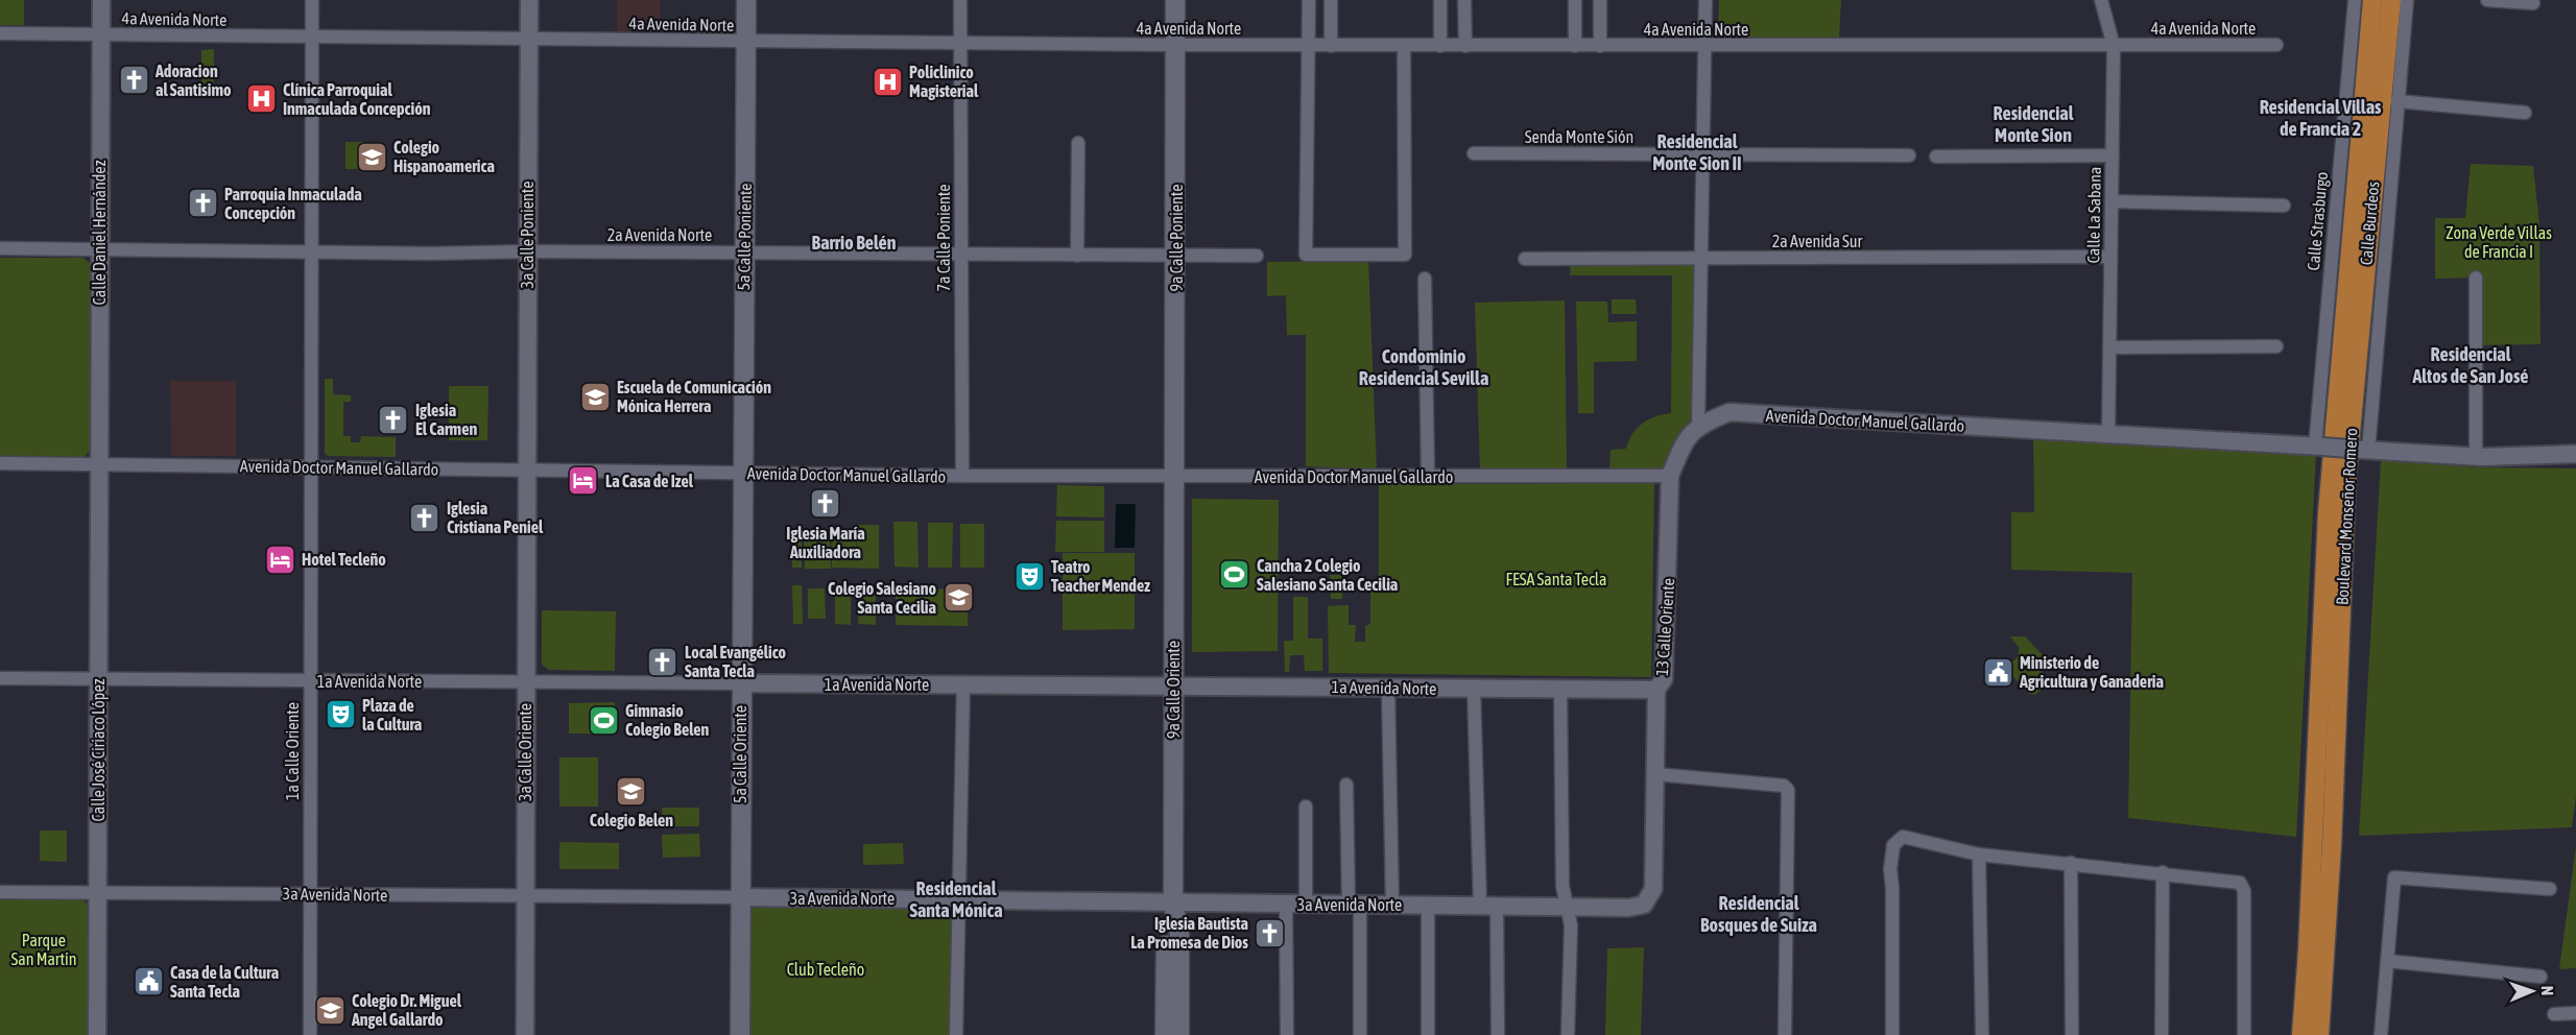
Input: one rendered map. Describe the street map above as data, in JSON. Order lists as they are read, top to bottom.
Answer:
{
  "streets": {
    "highway": ["Boulevard Monseñor Romero"],
    "main road": [
      "5a Calle Poniente",
      "9a Calle Poniente",
      "9a Calle Oriente",
      "5a Calle Oriente"
    ],
    "street": [
      "4a Avenida Norte",
      "Senda Monte Sión",
      "Calle La Sabana",
      "Calle Strasburgo",
      "Calle Burdeos",
      "Calle Daniel Hernández",
      "3a Calle Poniente",
      "2a Avenida Norte",
      "7a Calle Poniente",
      "2a Avenida Sur",
      "Avenida Doctor Manuel Gallardo",
      "13 Calle Oriente",
      "1a Avenida Norte",
      "Calle José Ciriaco López",
      "1a Calle Oriente",
      "3a Calle Oriente",
      "3a Avenida Norte"
    ]
  },
  "crossings": [
    ["4a Avenida Norte", "Calle La Sabana"],
    ["4a Avenida Norte", "Calle Daniel Hernández"],
    ["4a Avenida Norte", "3a Calle Poniente"],
    ["4a Avenida Norte", "5a Calle Poniente"],
    ["4a Avenida Norte", "7a Calle Poniente"],
    ["4a Avenida Norte", "9a Calle Poniente"],
    ["4a Avenida Norte", "1a Calle Oriente"],
    ["Calle La Sabana", "2a Avenida Sur"],
    ["Calle La Sabana", "Avenida Doctor Manuel Gallardo"],
    ["Calle Strasburgo", "Avenida Doctor Manuel Gallardo"],
    ["Calle Burdeos", "Avenida Doctor Manuel Gallardo"],
    ["Calle Daniel Hernández", "2a Avenida Norte"],
    ["Calle Daniel Hernández", "Avenida Doctor Manuel Gallardo"],
    ["Calle Daniel Hernández", "Calle José Ciriaco López"],
    ["3a Calle Poniente", "2a Avenida Norte"],
    ["3a Calle Poniente", "Avenida Doctor Manuel Gallardo"],
    ["3a Calle Poniente", "3a Calle Oriente"],
    ["2a Avenida Norte", "5a Calle Poniente"],
    ["2a Avenida Norte", "7a Calle Poniente"],
    ["2a Avenida Norte", "9a Calle Poniente"],
    ["2a Avenida Norte", "1a Calle Oriente"],
    ["5a Calle Poniente", "Avenida Doctor Manuel Gallardo"],
    ["5a Calle Poniente", "5a Calle Oriente"],
    ["7a Calle Poniente", "Avenida Doctor Manuel Gallardo"],
    ["9a Calle Poniente", "Avenida Doctor Manuel Gallardo"],
    ["9a Calle Poniente", "9a Calle Oriente"],
    ["Avenida Doctor Manuel Gallardo", "13 Calle Oriente"],
    ["Avenida Doctor Manuel Gallardo", "9a Calle Oriente"],
    ["Avenida Doctor Manuel Gallardo", "Calle José Ciriaco López"],
    ["Avenida Doctor Manuel Gallardo", "1a Calle Oriente"],
    ["Avenida Doctor Manuel Gallardo", "3a Calle Oriente"],
    ["Avenida Doctor Manuel Gallardo", "5a Calle Oriente"],
    ["13 Calle Oriente", "1a Avenida Norte"],
    ["13 Calle Oriente", "3a Avenida Norte"],
    ["1a Avenida Norte", "9a Calle Oriente"],
    ["1a Avenida Norte", "Calle José Ciriaco López"],
    ["1a Avenida Norte", "1a Calle Oriente"],
    ["1a Avenida Norte", "3a Calle Oriente"],
    ["1a Avenida Norte", "5a Calle Oriente"],
    ["9a Calle Oriente", "3a Avenida Norte"],
    ["Calle José Ciriaco López", "3a Avenida Norte"],
    ["1a Calle Oriente", "3a Avenida Norte"],
    ["3a Calle Oriente", "3a Avenida Norte"],
    ["5a Calle Oriente", "3a Avenida Norte"]
  ],
  "districts": [
    "Residencial Villas de Francia 2",
    "Residencial Monte Sion",
    "Residencial Monte Sion II",
    "Barrio Belén",
    "Residencial Altos de San José",
    "Condominio Residencial Sevilla",
    "Residencial Santa Mónica",
    "Residencial Bosques de Suiza"
  ],
  "parks": [
    "Zona Verde Villas de Francia I",
    "FESA Santa Tecla",
    "Parque San Martín",
    "Club Tecleño"
  ],
  "places": {
    "church": [
      "Adoracion al Santisimo",
      "Parroquia Inmaculada Concepción",
      "Iglesia El Carmen",
      "Iglesia María Auxiliadora",
      "Iglesia Cristiana Peniel",
      "Local Evangélico Santa Tecla",
      "Iglesia Bautista La Promesa de Dios"
    ],
    "hospital": ["Policlinico Magisterial", "Clínica Parroquial Inmaculada Concepción"],
    "school or university": [
      "Colegio Hispanoamerica",
      "Escuela de Comunicación Mónica Herrera",
      "Colegio Salesiano Santa Cecilia",
      "Colegio Belen",
      "Colegio Dr. Miguel Angel Gallardo"
    ],
    "hotel": ["La Casa de Izel", "Hotel Tecleño"],
    "sports": ["Cancha 2 Colegio Salesiano Santa Cecilia", "Gimnasio Colegio Belen"],
    "theatre": ["Teatro Teacher Mendez", "Plaza de la Cultura"],
    "public building": ["Ministerio de Agricultura y Ganaderia", "Casa de la Cultura Santa Tecla"]
  },
  "north": "right"
}
